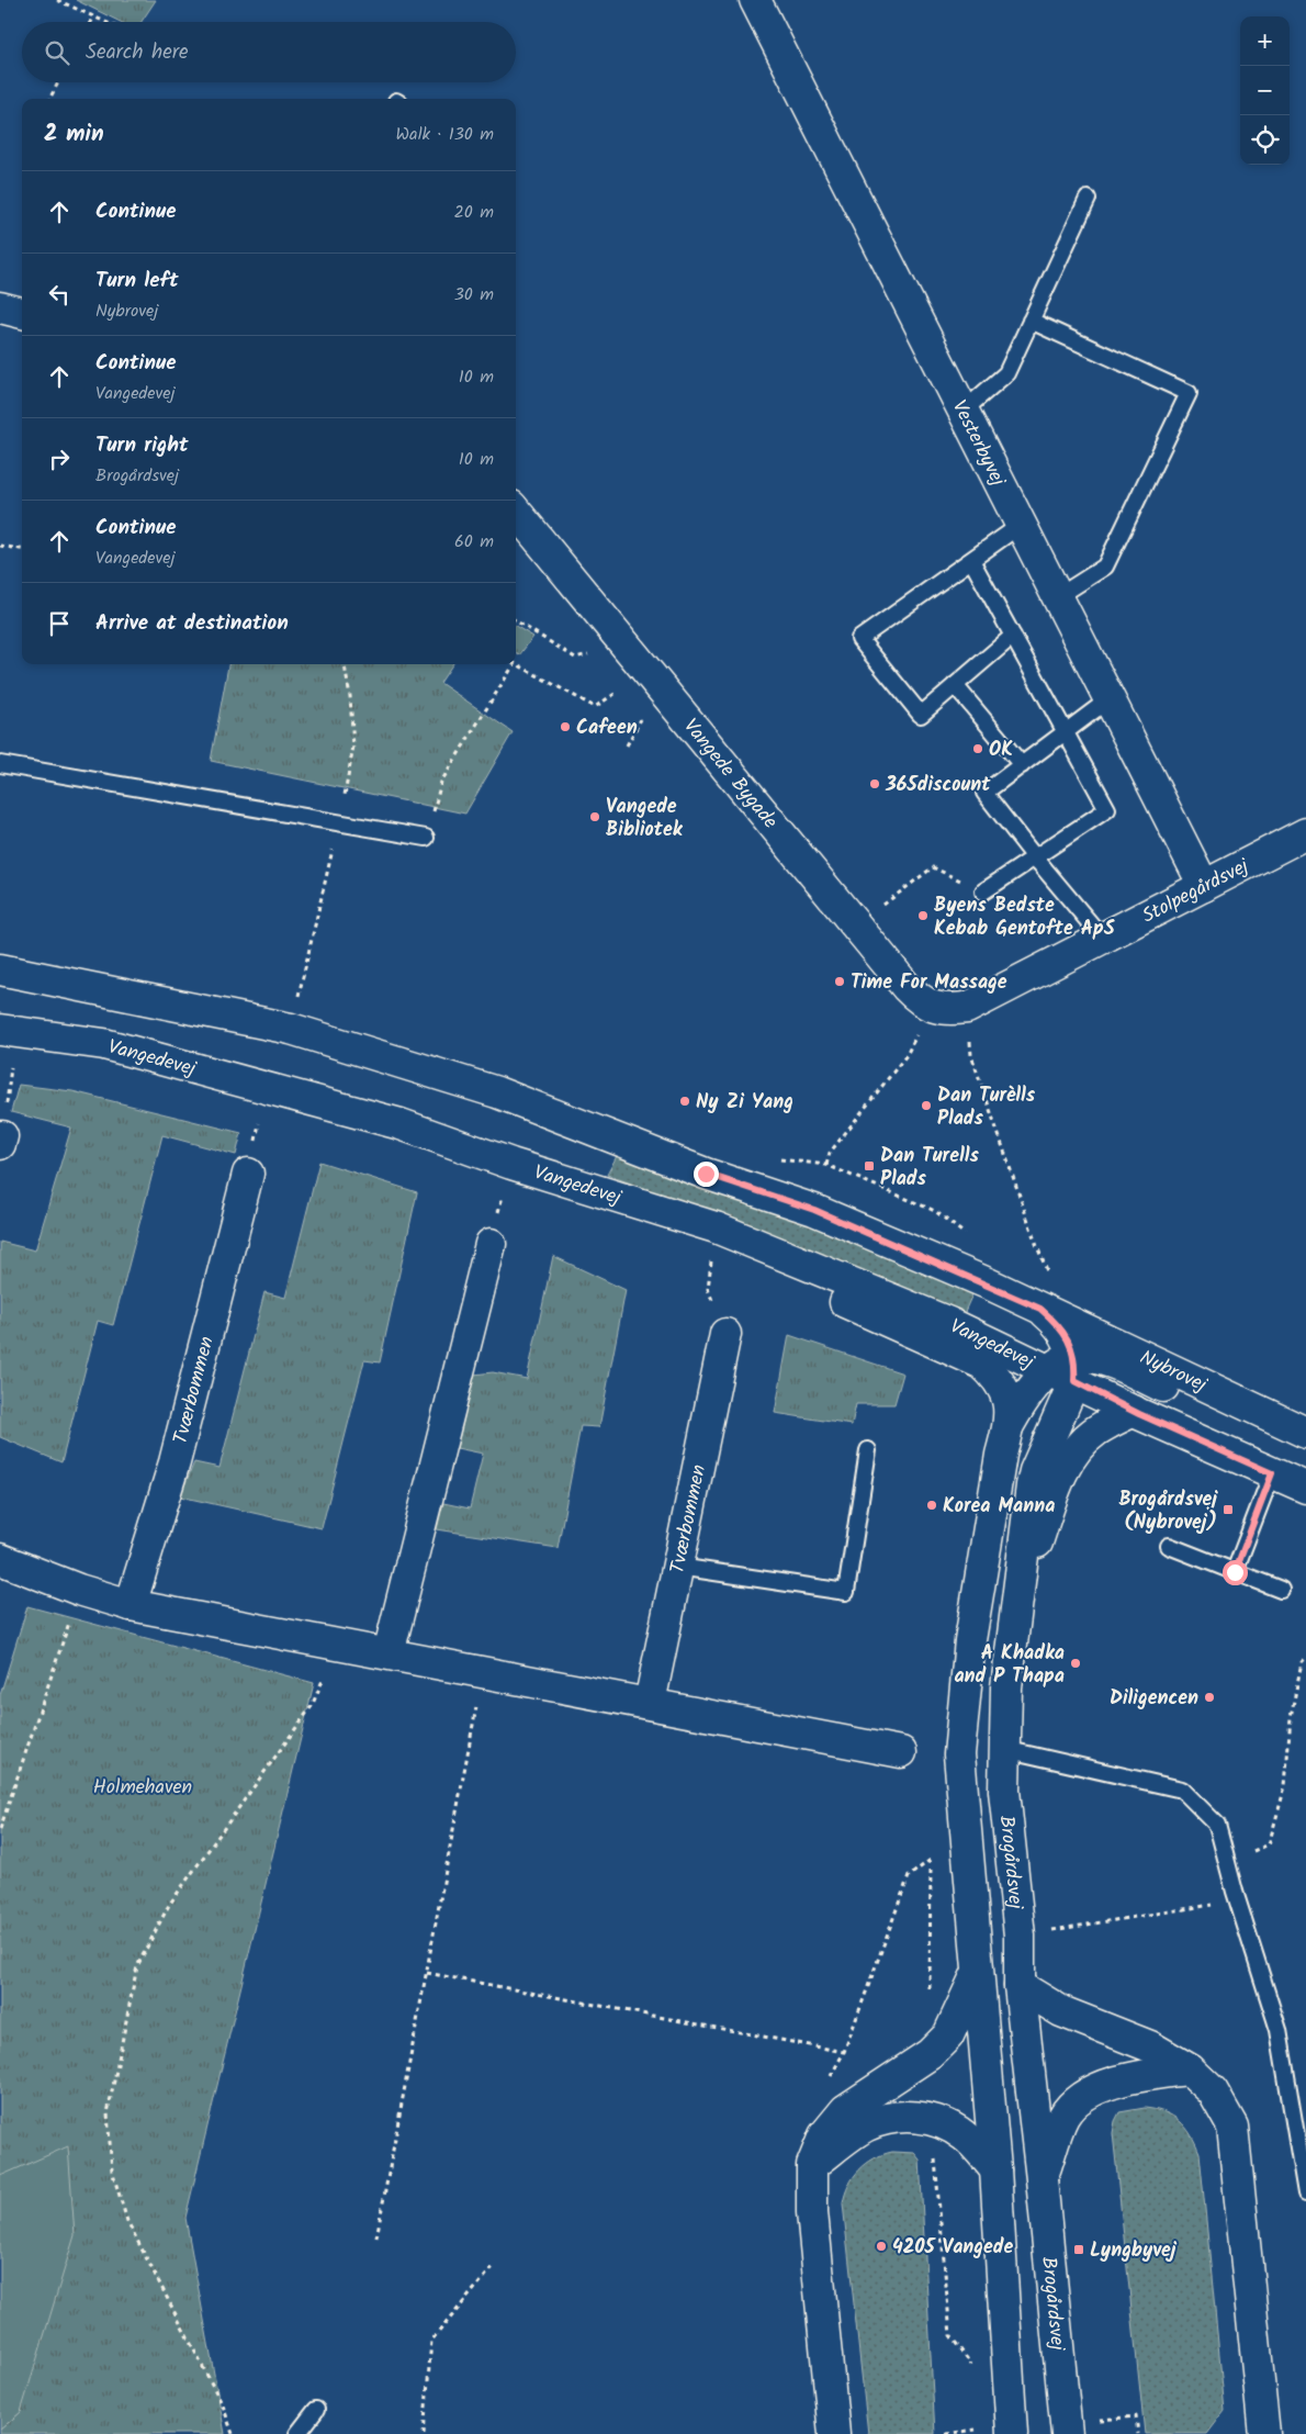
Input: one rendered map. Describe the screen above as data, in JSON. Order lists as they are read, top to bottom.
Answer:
{
  "streets": {
    "street": [
      "Vesterbyvej",
      "Vangede Bygade",
      "Stolpegårdsvej",
      "Vangedevej",
      "Nybrovej",
      "Tværbommen",
      "Brogårdsvej"
    ]
  },
  "crossings": [
    ["Vesterbyvej", "Stolpegårdsvej"],
    ["Vangede Bygade", "Stolpegårdsvej"],
    ["Vangedevej", "Brogårdsvej"]
  ],
  "parks": ["Holmehaven"],
  "places": {
    "other": [
      "Cafeen",
      "OK",
      "365discount",
      "Vangede Bibliotek",
      "Byens Bedste Kebab Gentofte ApS",
      "Time For Massage",
      "Ny Zi Yang",
      "Dan Turèlls Plads",
      "Korea Manna",
      "A Khadka and P Thapa",
      "Diligencen",
      "4205 Vangede"
    ],
    "transit": ["Dan Turells Plads", "Brogårdsvej (Nybrovej)", "Lyngbyvej"]
  },
  "page": {
    "map_buttons": ["+", "−"],
    "search": "Search here",
    "heading": ["2 min", "Walk · 130 m"],
    "list": [
      ["Continue", "20 m"],
      ["Turn left", "Nybrovej", "30 m"],
      ["Continue", "Vangedevej", "10 m"],
      ["Turn right", "Brogårdsvej", "10 m"],
      ["Continue", "Vangedevej", "60 m"],
      "Arrive at destination"
    ]
  }
}
